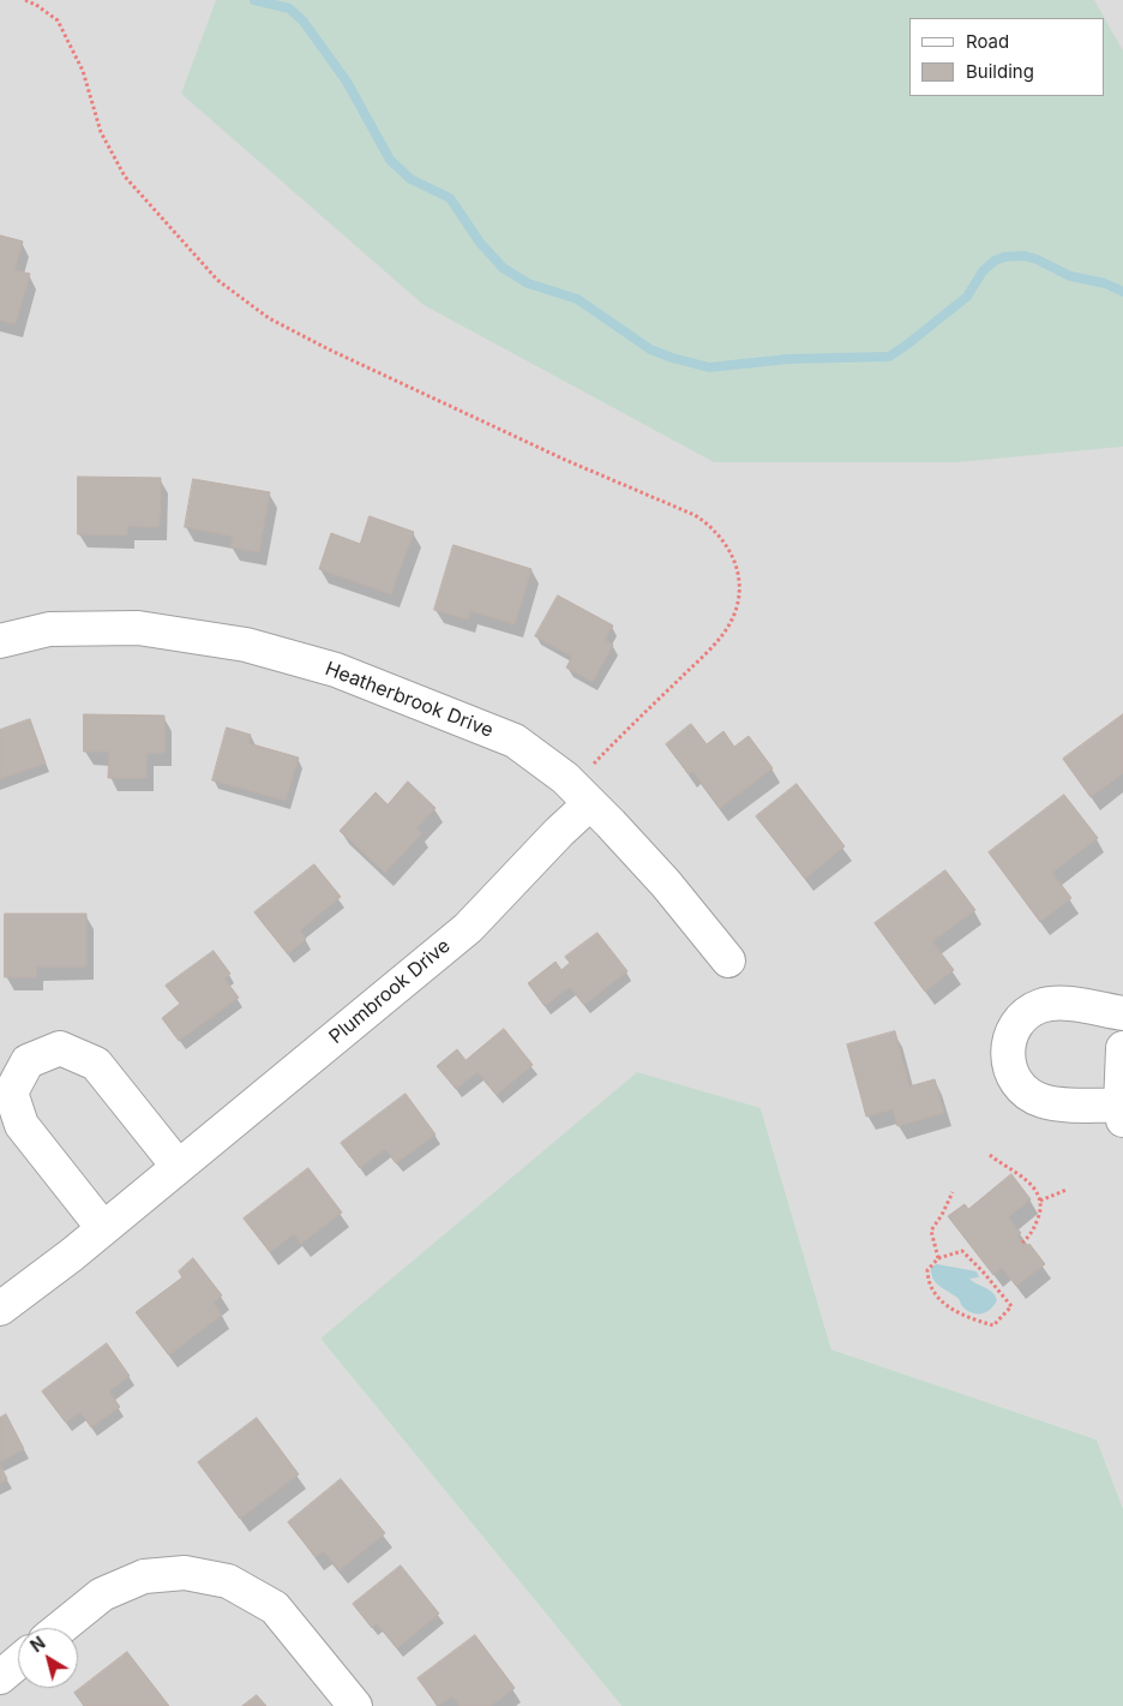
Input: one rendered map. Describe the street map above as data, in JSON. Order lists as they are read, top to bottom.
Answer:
{
  "streets": {
    "street": ["Heatherbrook Drive", "Plumbrook Drive"]
  },
  "crossings": [
    ["Heatherbrook Drive", "Plumbrook Drive"]
  ],
  "legend": ["Road", "Building"],
  "north": "top left"
}
